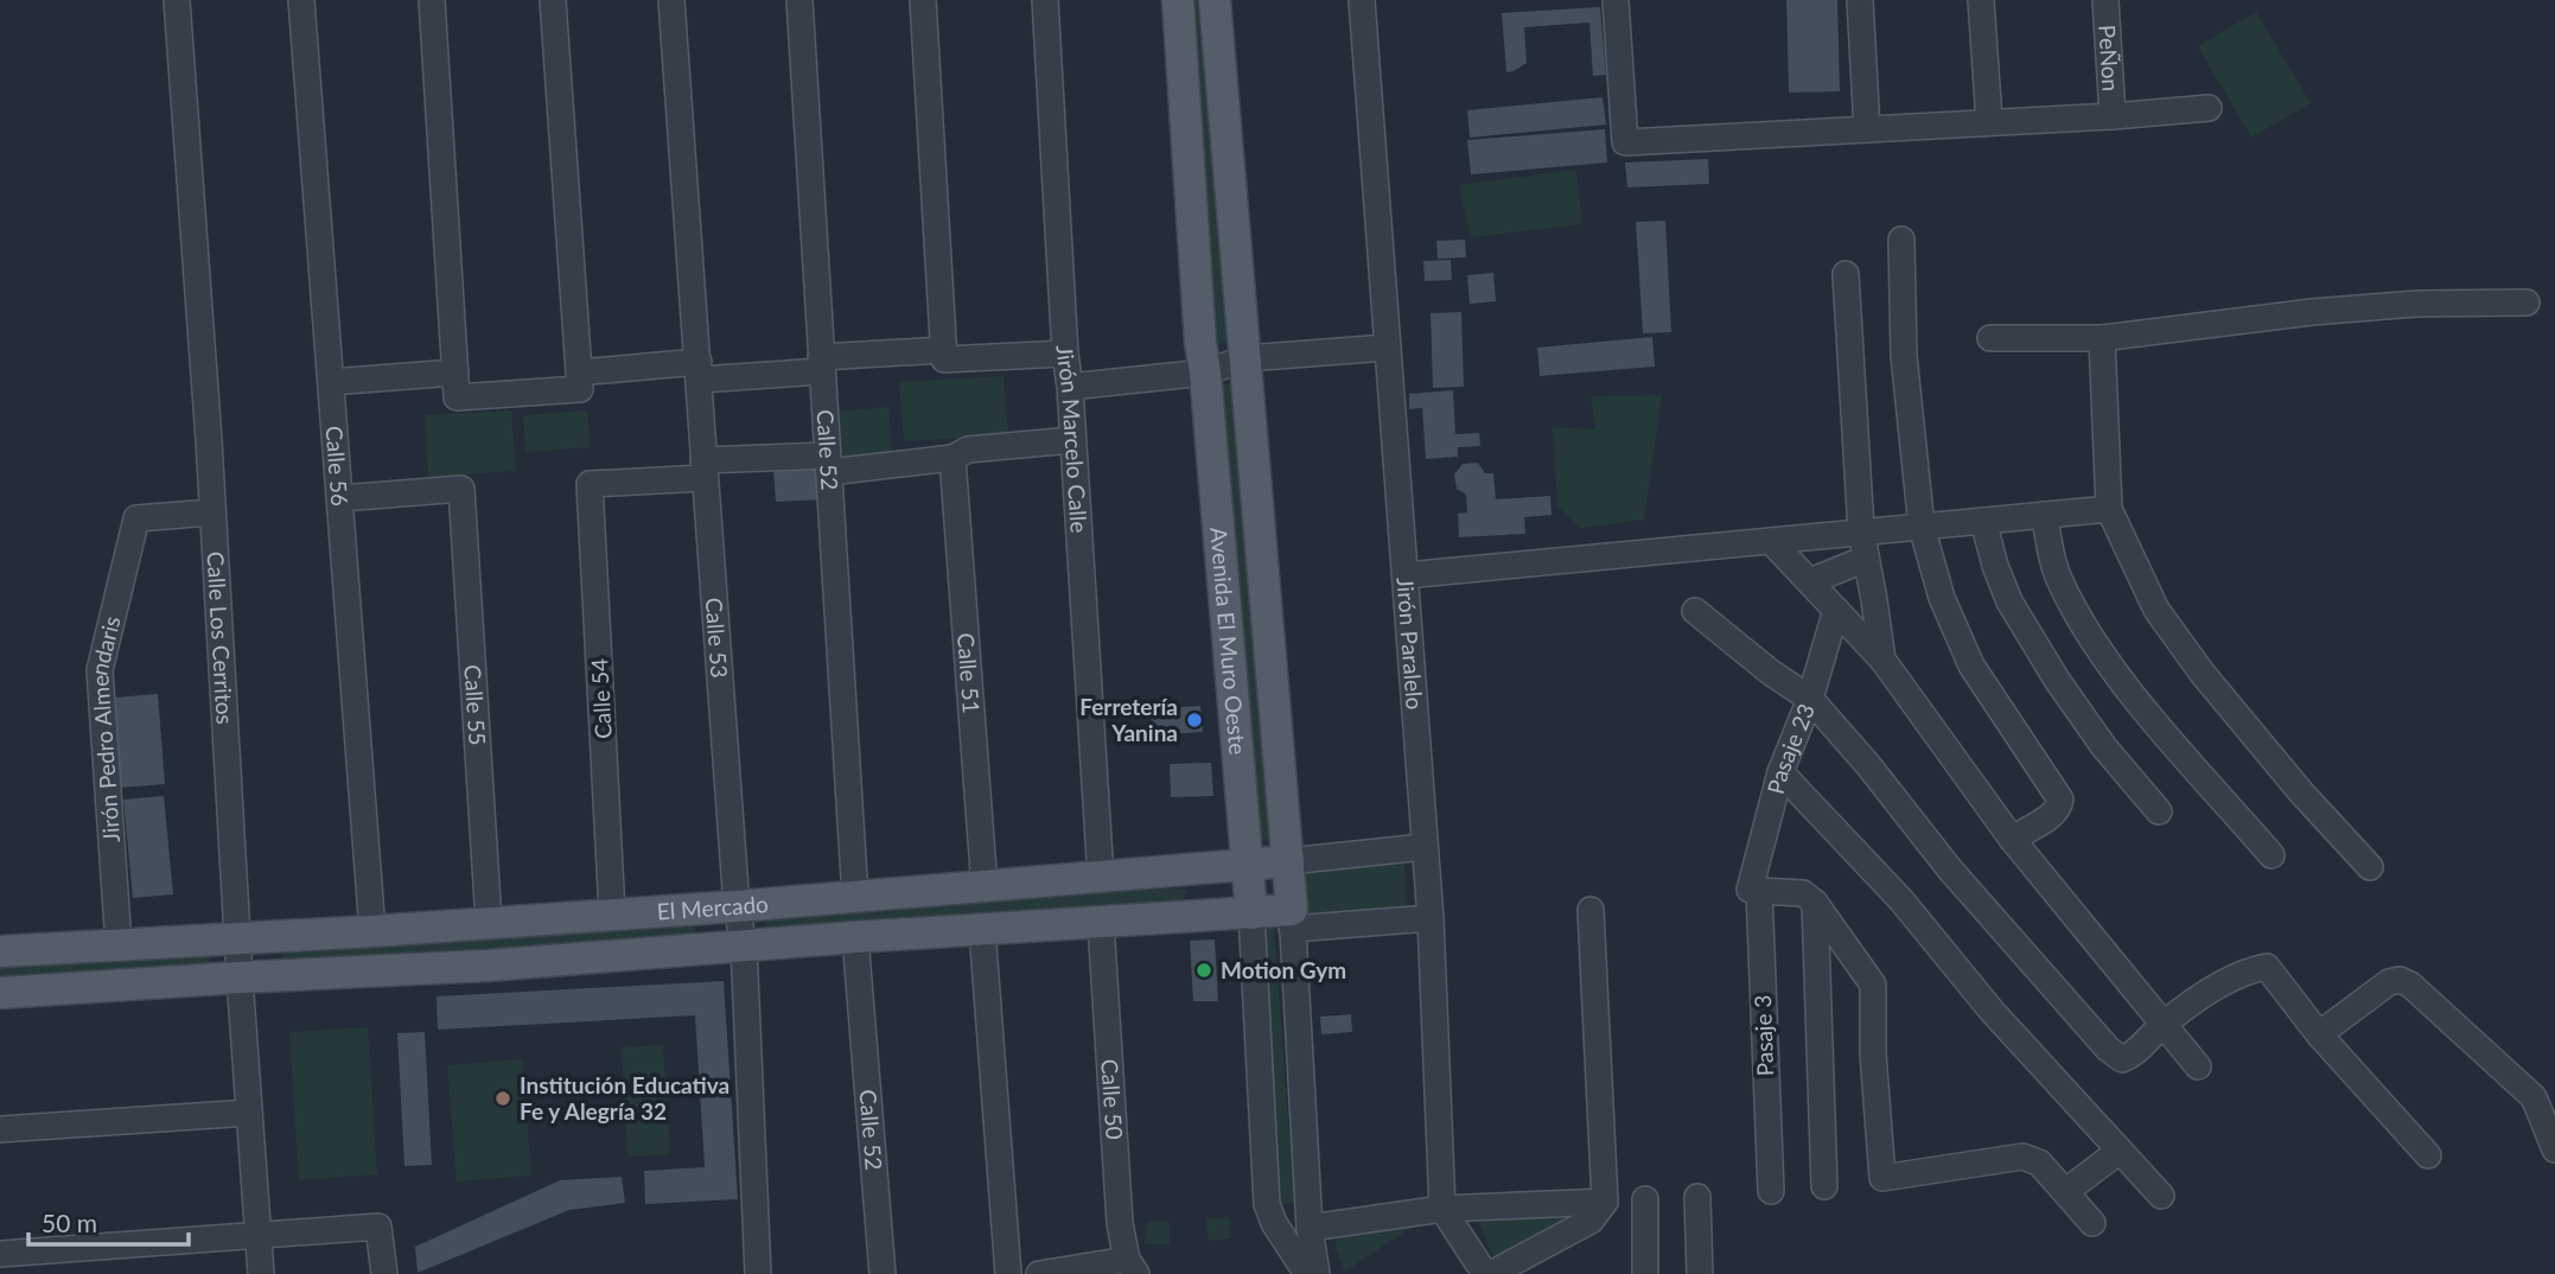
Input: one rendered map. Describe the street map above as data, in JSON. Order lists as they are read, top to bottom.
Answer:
{
  "streets": {
    "main road": ["Avenida El Muro Oeste", "El Mercado"],
    "street": [
      "PeÑon",
      "Jirón Marcelo Calle",
      "Calle 52",
      "Calle 56",
      "Calle Los Cerritos",
      "Calle 53",
      "Jirón Paralelo",
      "Calle 51",
      "Calle 54",
      "Calle 55",
      "Jirón Pedro Almendaris",
      "Pasaje 23",
      "Pasaje 3",
      "Calle 50"
    ]
  },
  "crossings": [
    ["Jirón Marcelo Calle", "El Mercado"],
    ["Calle 52", "El Mercado"],
    ["Calle 56", "Calle 55"],
    ["Calle 56", "El Mercado"],
    ["Calle Los Cerritos", "Jirón Pedro Almendaris"],
    ["Calle Los Cerritos", "El Mercado"],
    ["Calle 53", "Calle 54"],
    ["Calle 53", "El Mercado"],
    ["Avenida El Muro Oeste", "El Mercado"],
    ["Jirón Paralelo", "El Mercado"],
    ["Calle 51", "El Mercado"],
    ["Calle 54", "El Mercado"],
    ["Calle 55", "El Mercado"],
    ["Jirón Pedro Almendaris", "El Mercado"],
    ["Pasaje 23", "Pasaje 3"],
    ["El Mercado", "Calle 50"]
  ],
  "places": ["Ferretería Yanina", "Motion Gym", "Institución Educativa Fe y Alegría 32"],
  "scale_bar": "50 m"
}
